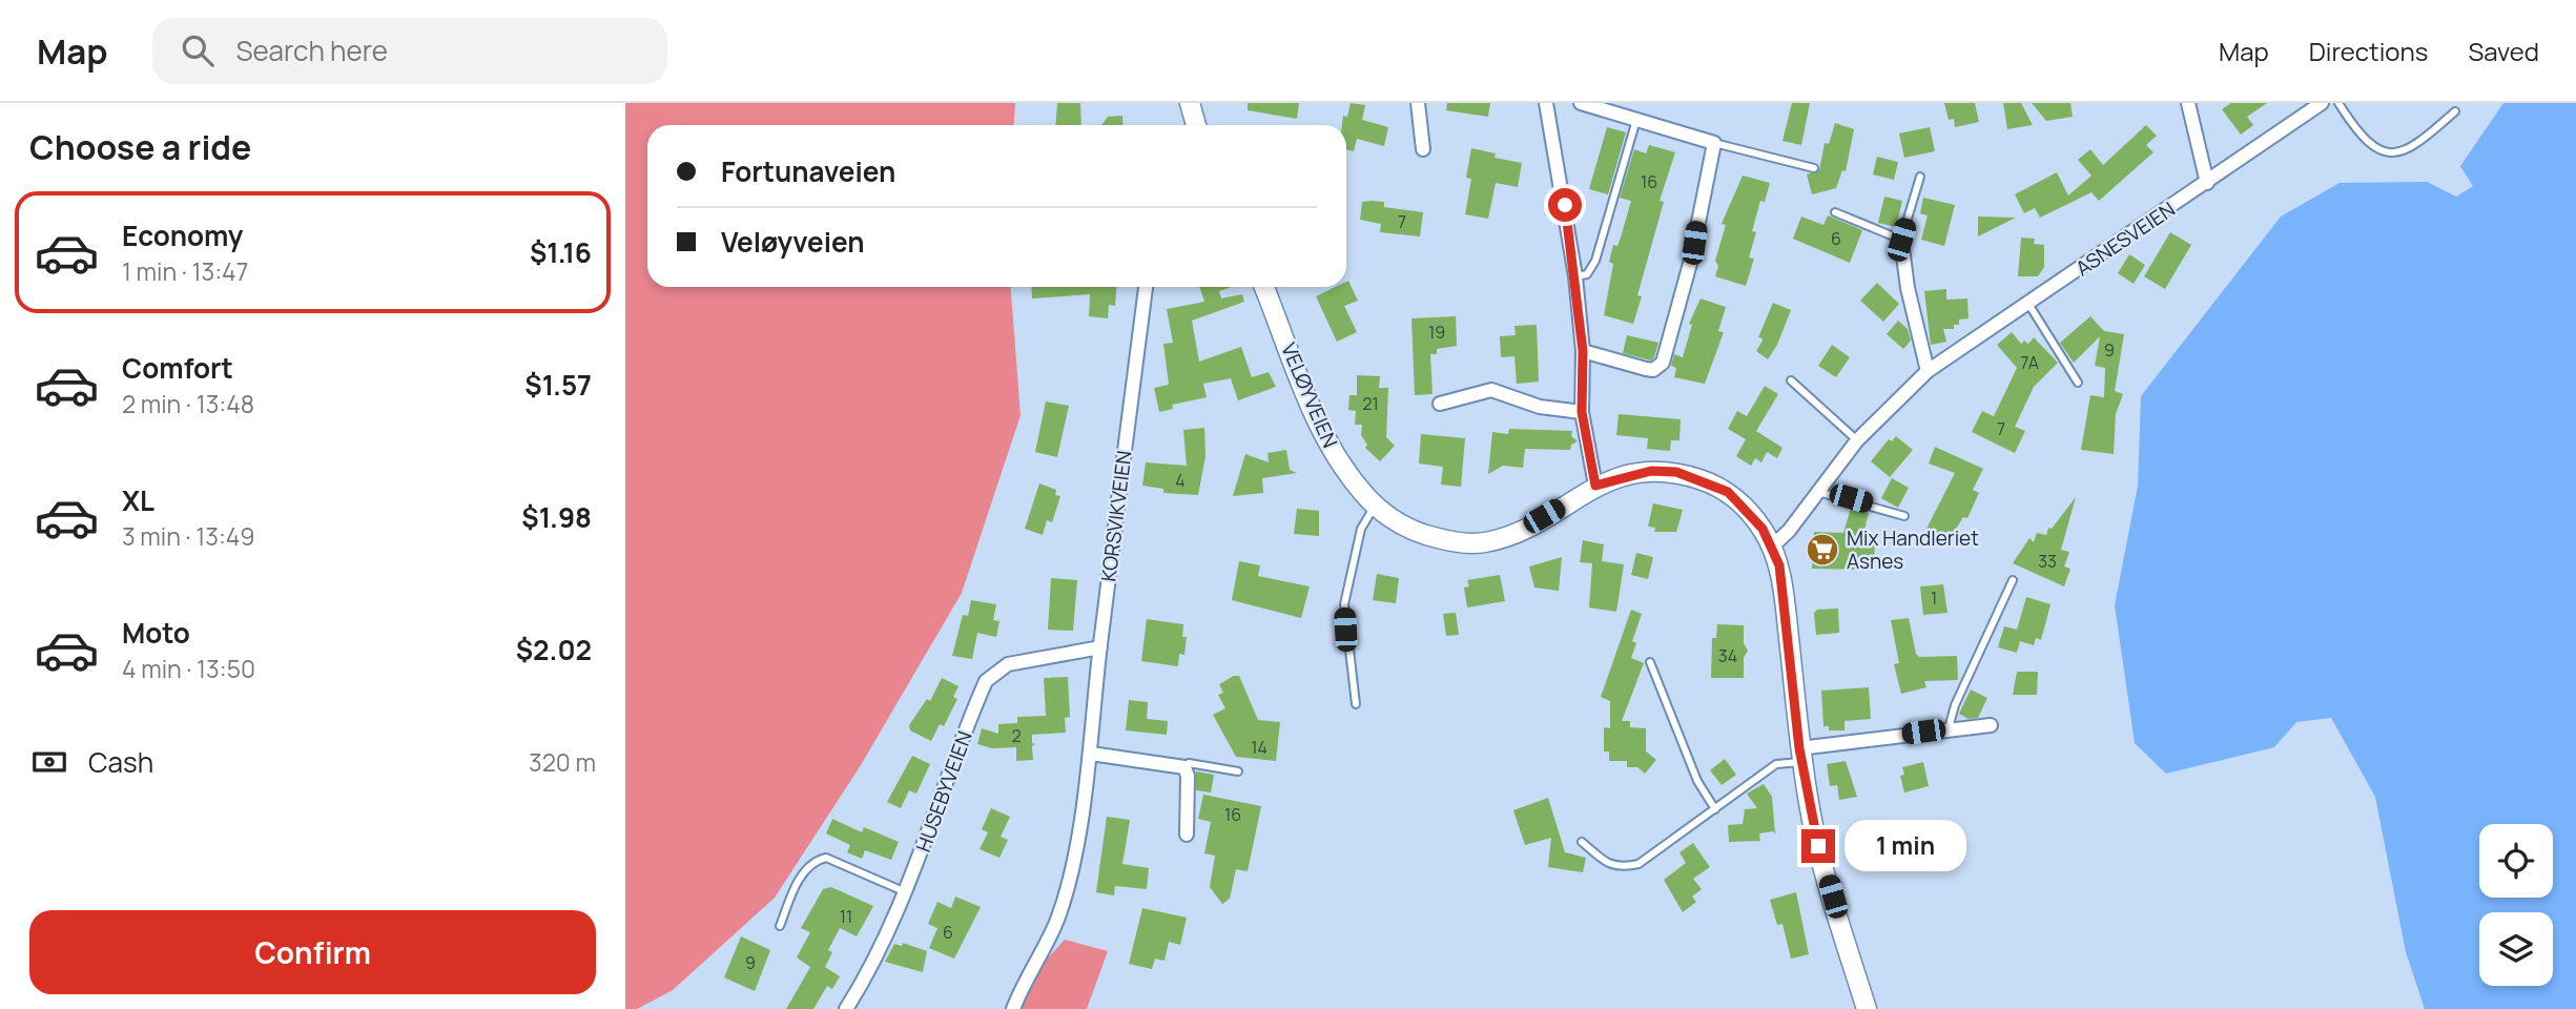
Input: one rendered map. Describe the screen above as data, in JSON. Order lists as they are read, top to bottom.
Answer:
{
  "streets": {
    "main road": ["VELØYVEIEN"],
    "street": ["ASNESVEIEN", "KORSVIKVEIEN", "HUSEBYVEIEN"]
  },
  "crossings": [
    ["ASNESVEIEN", "VELØYVEIEN"],
    ["KORSVIKVEIEN", "HUSEBYVEIEN"]
  ],
  "places": {
    "supermarket": ["Mix Handleriet Asnes"]
  },
  "house_numbers": [
    "16",
    "7",
    "6",
    "19",
    "9",
    "7A",
    "21",
    "7",
    "4",
    "33",
    "1",
    "34",
    "2",
    "14",
    "16",
    "11",
    "6",
    "9"
  ],
  "page": {
    "header": "Map",
    "search": "Search here",
    "nav": ["Map", "Directions", "Saved"],
    "heading": "Choose a ride",
    "banner": ["Fortunaveien", "Veløyveien"],
    "list": [
      {
        "name": "Economy",
        "note": "1 min · 13:47",
        "value": "$1.16"
      },
      {
        "name": "Comfort",
        "note": "2 min · 13:48",
        "value": "$1.57"
      },
      {
        "name": "XL",
        "note": "3 min · 13:49",
        "value": "$1.98"
      },
      {
        "name": "Moto",
        "note": "4 min · 13:50",
        "value": "$2.02"
      }
    ],
    "pay": ["Cash", "320 m"],
    "bubble": "1 min",
    "buttons": "Confirm"
  }
}
